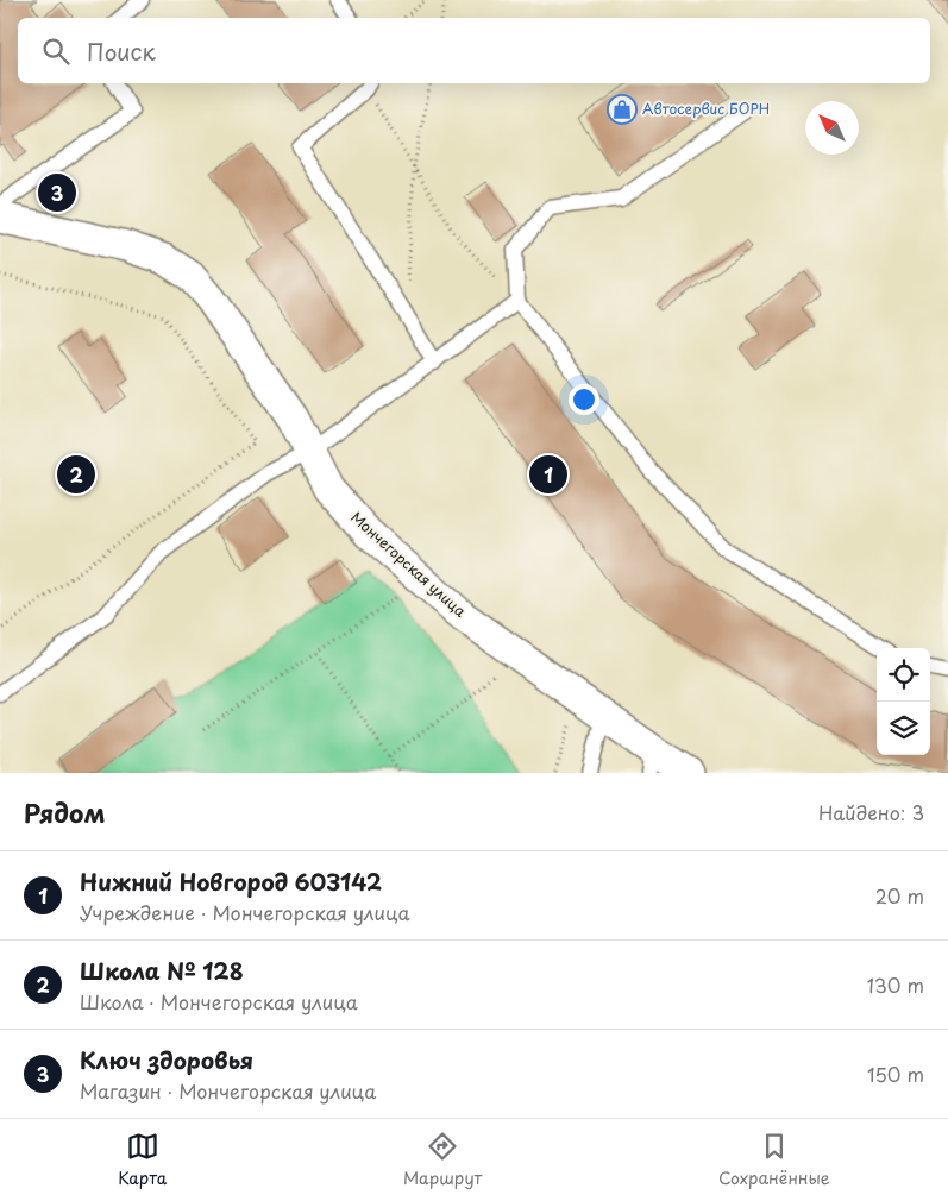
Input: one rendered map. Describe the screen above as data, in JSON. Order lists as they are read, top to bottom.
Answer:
{
  "streets": {
    "street": ["Мончегорская улица"]
  },
  "places": {
    "shop": ["Автосервис БОРН"]
  },
  "north": "top left",
  "page": {
    "search": "Поиск",
    "pins": ["3", "1", "2"],
    "heading": ["Рядом", "Найдено: 3"],
    "list": [
      {
        "mark": "1",
        "name": "Нижний Новгород 603142",
        "note": "Учреждение · Мончегорская улица",
        "value": "20 m"
      },
      {
        "mark": "2",
        "name": "Школа № 128",
        "note": "Школа · Мончегорская улица",
        "value": "130 m"
      },
      {
        "mark": "3",
        "name": "Ключ здоровья",
        "note": "Магазин · Мончегорская улица",
        "value": "150 m"
      }
    ],
    "nav": ["Карта", "Маршрут", "Сохранённые"]
  }
}
